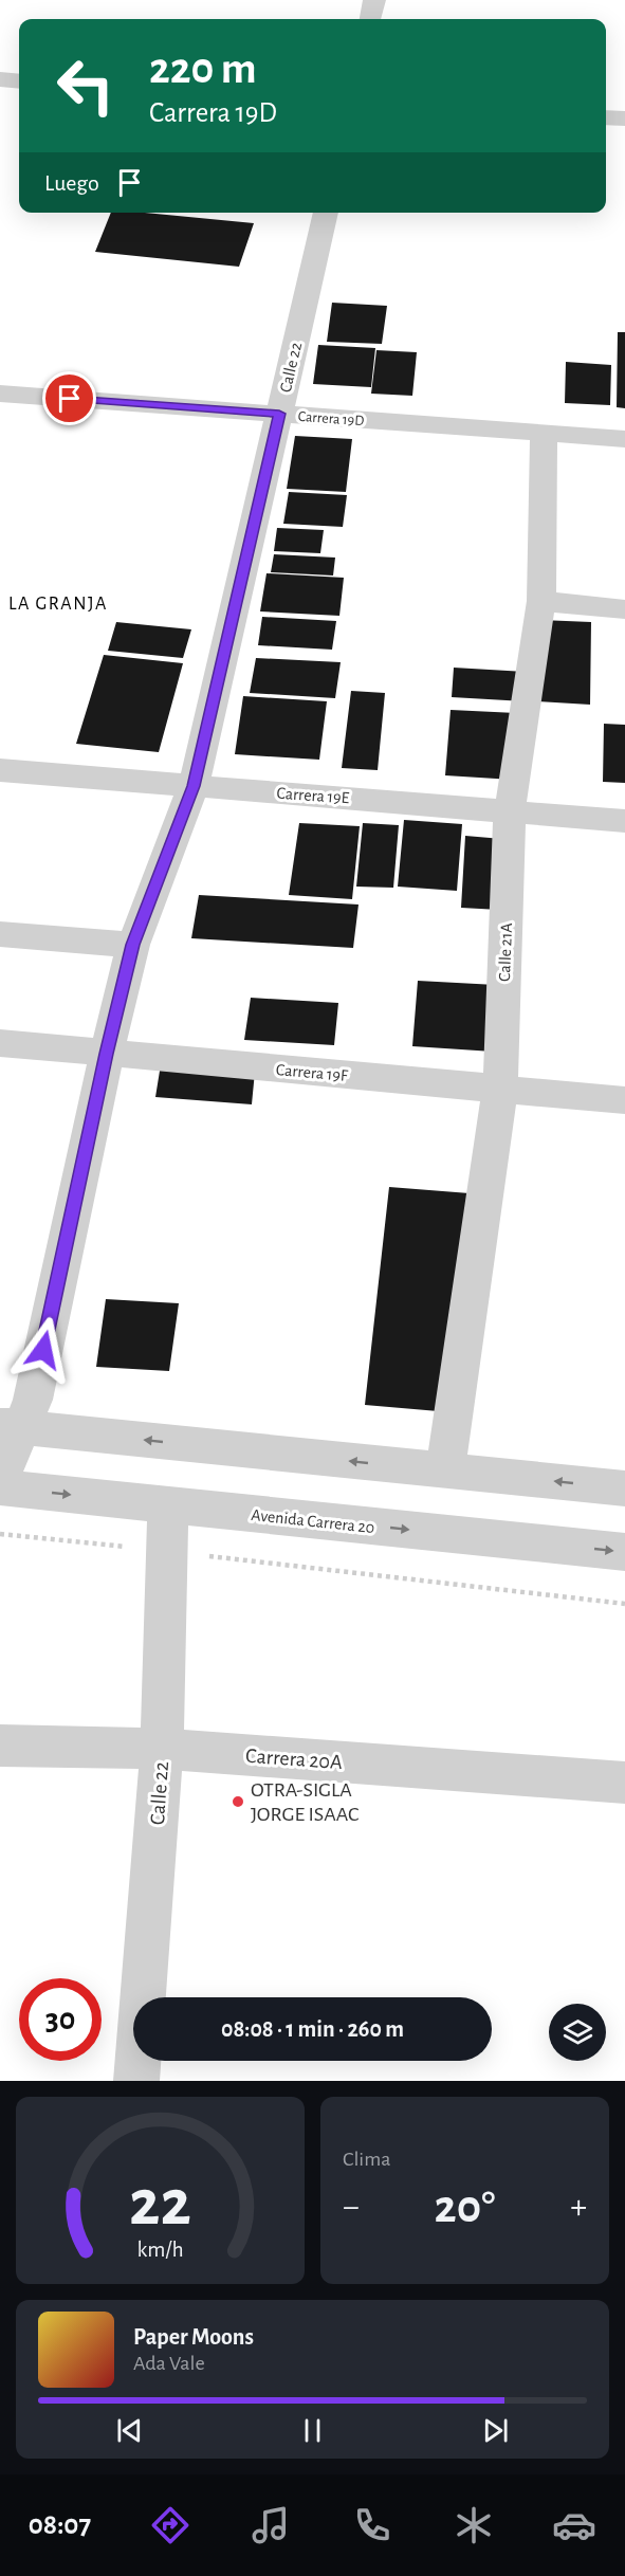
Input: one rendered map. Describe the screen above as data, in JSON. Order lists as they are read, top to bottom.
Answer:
{
  "streets": {
    "street": [
      "Calle 22",
      "Carrera 19D",
      "Carrera 19E",
      "Calle 21A",
      "Carrera 19F",
      "Avenida Carrera 20",
      "Carrera 20A"
    ]
  },
  "crossings": [
    ["Calle 22", "Carrera 19D"],
    ["Calle 22", "Carrera 19E"],
    ["Calle 22", "Carrera 19F"],
    ["Calle 22", "Avenida Carrera 20"],
    ["Calle 22", "Carrera 20A"],
    ["Carrera 19D", "Calle 21A"],
    ["Carrera 19E", "Calle 21A"],
    ["Calle 21A", "Carrera 19F"]
  ],
  "districts": ["LA GRANJA"],
  "places": ["OTRA-SIGLA JORGE ISAAC"],
  "page": {
    "turn": ["220 m", "Carrera 19D"],
    "then": "Luego",
    "limit": "30",
    "trip": "08:08 · 1 min · 260 m",
    "tile": "Clima",
    "heat": ["−", "20°", "+"],
    "song": ["Paper Moons", "Ada Vale"],
    "tabs": "08:07",
    "gauge": ["22", "km/h"]
  }
}
